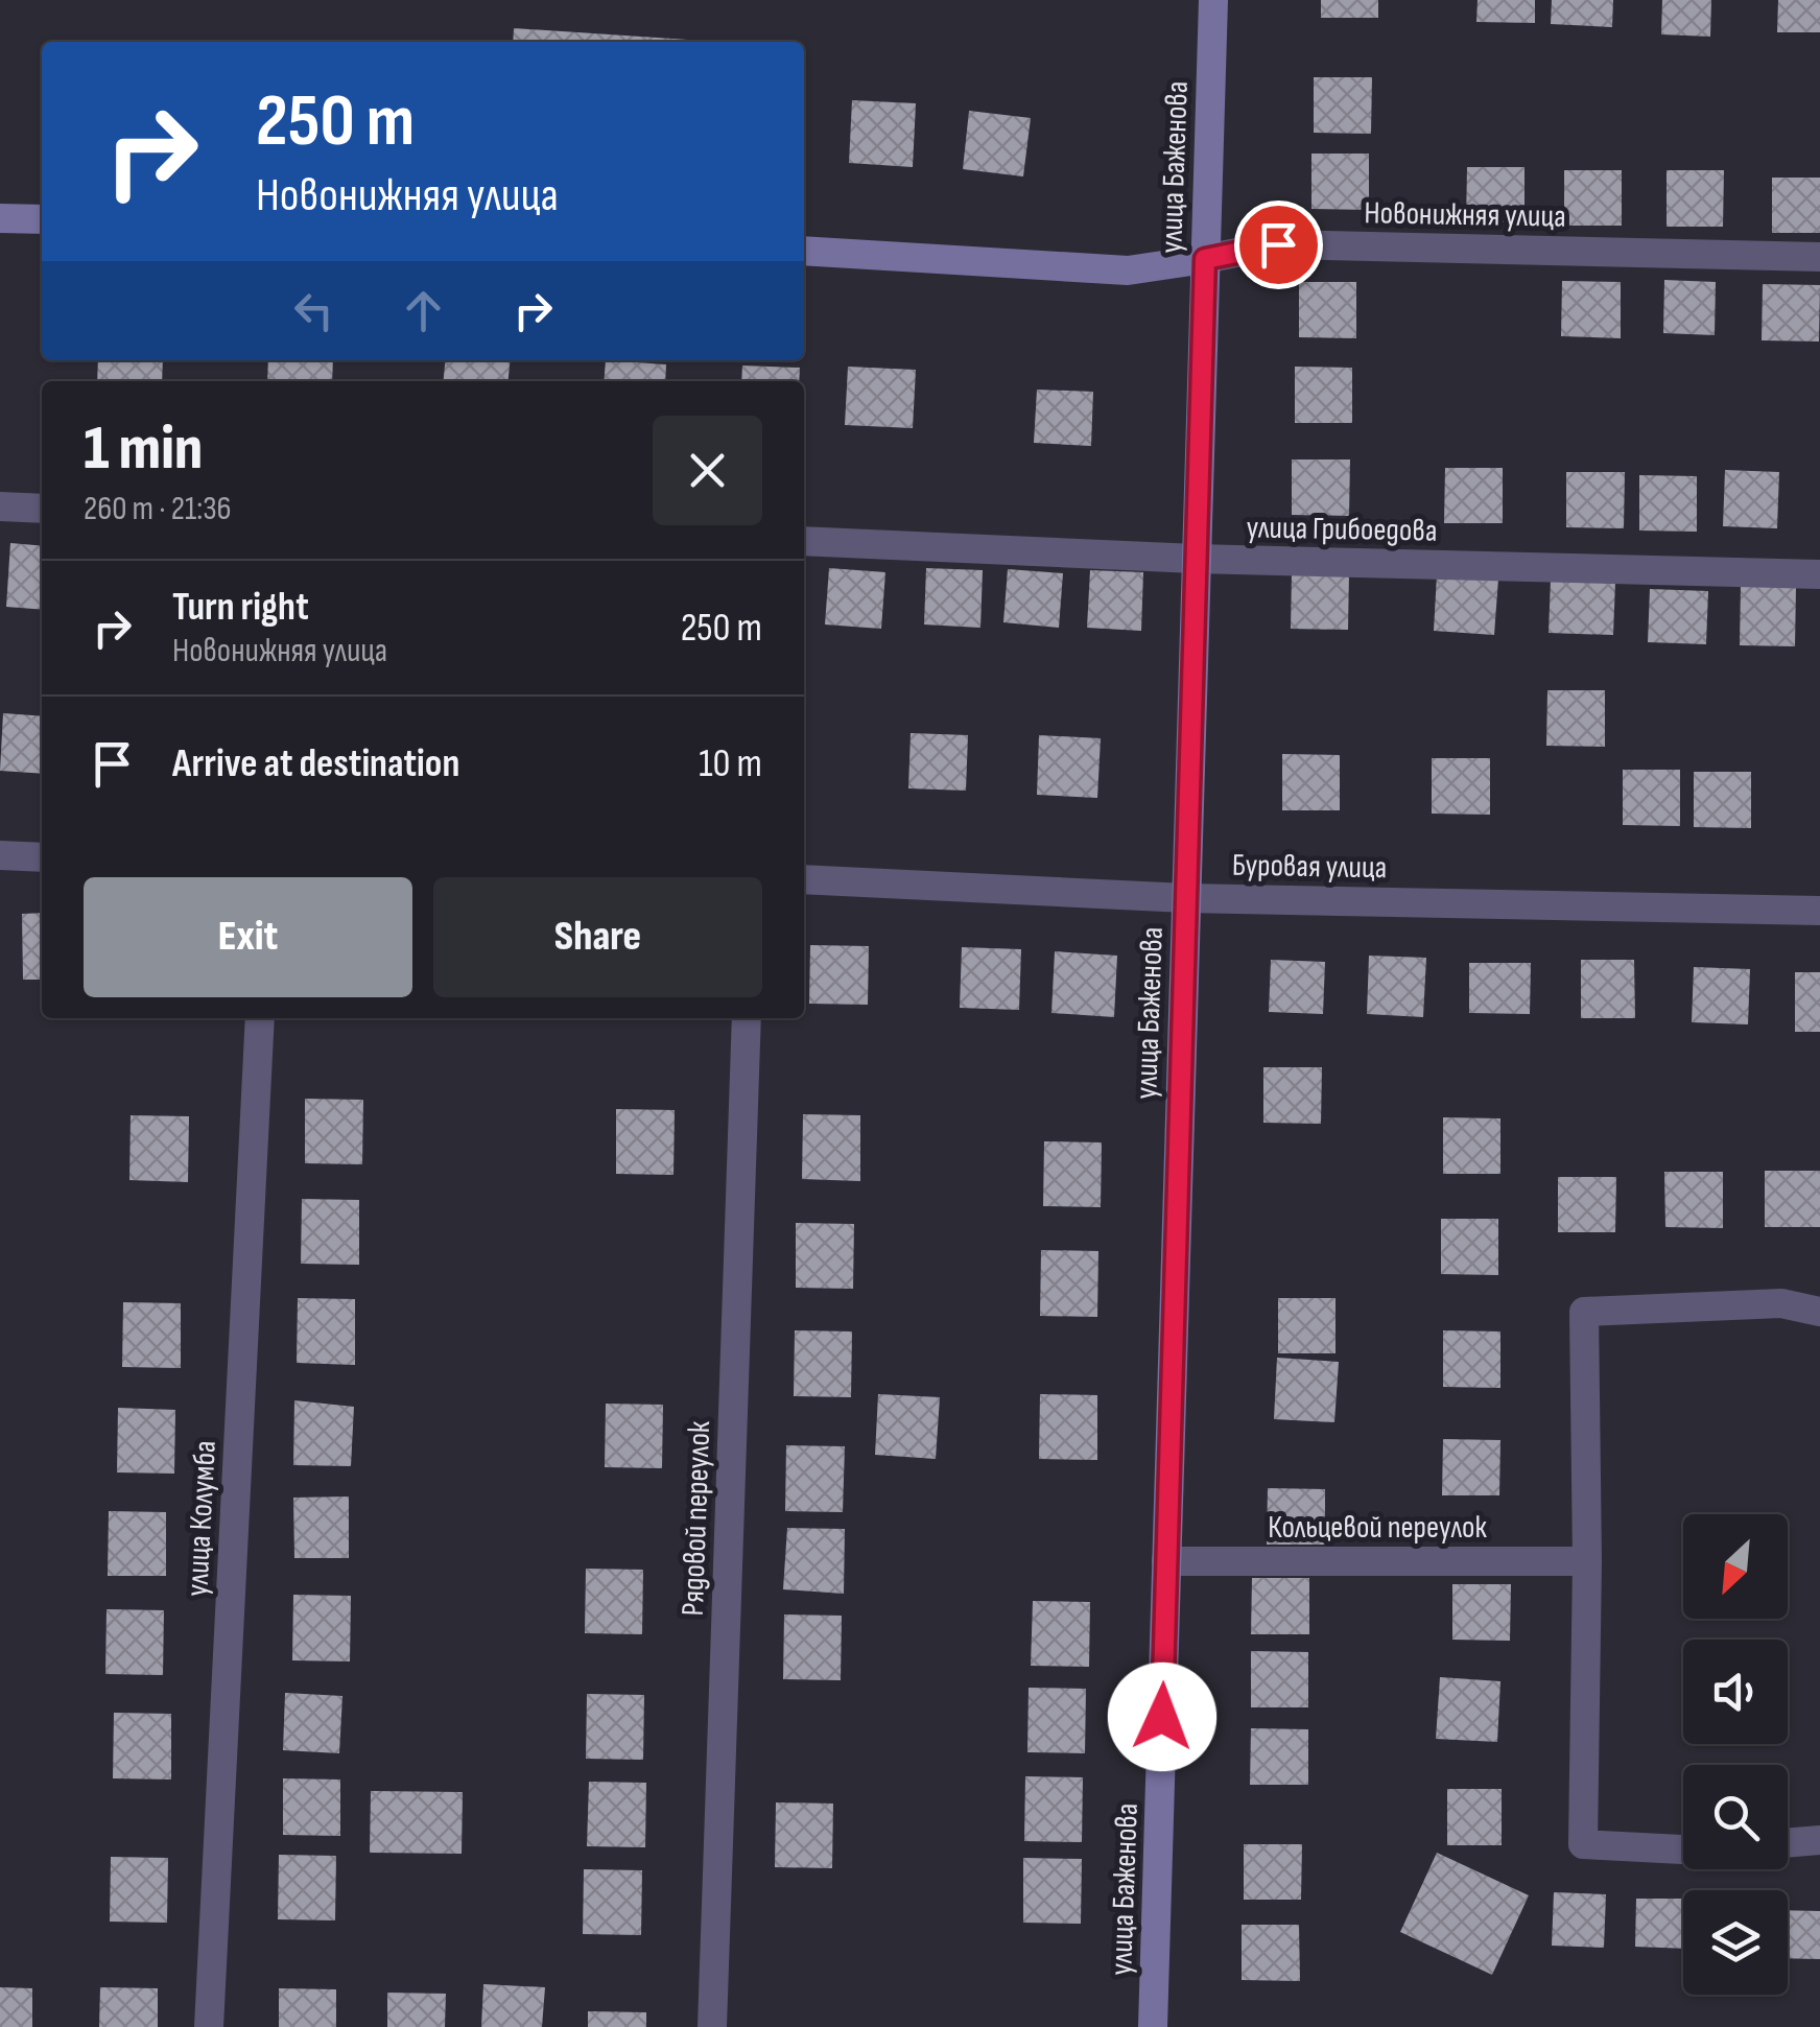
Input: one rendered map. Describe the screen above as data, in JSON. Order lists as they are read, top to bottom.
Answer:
{
  "streets": {
    "main road": ["улица Баженова", "Новонижняя улица"],
    "street": [
      "улица Грибоедова",
      "Буровая улица",
      "улица Колумба",
      "Рядовой переулок",
      "Кольцевой переулок"
    ]
  },
  "crossings": [
    ["улица Баженова", "Новонижняя улица"],
    ["улица Баженова", "улица Грибоедова"],
    ["улица Баженова", "Буровая улица"],
    ["улица Баженова", "Кольцевой переулок"]
  ],
  "north": "bottom left",
  "page": {
    "turn": ["250 m", "Новонижняя улица"],
    "heading": ["1 min", "260 m · 21:36"],
    "list": [
      {
        "name": "Turn right",
        "note": "Новонижняя улица",
        "value": "250 m"
      },
      {
        "name": "Arrive at destination",
        "value": "10 m"
      }
    ],
    "buttons": ["Exit", "Share"]
  }
}
